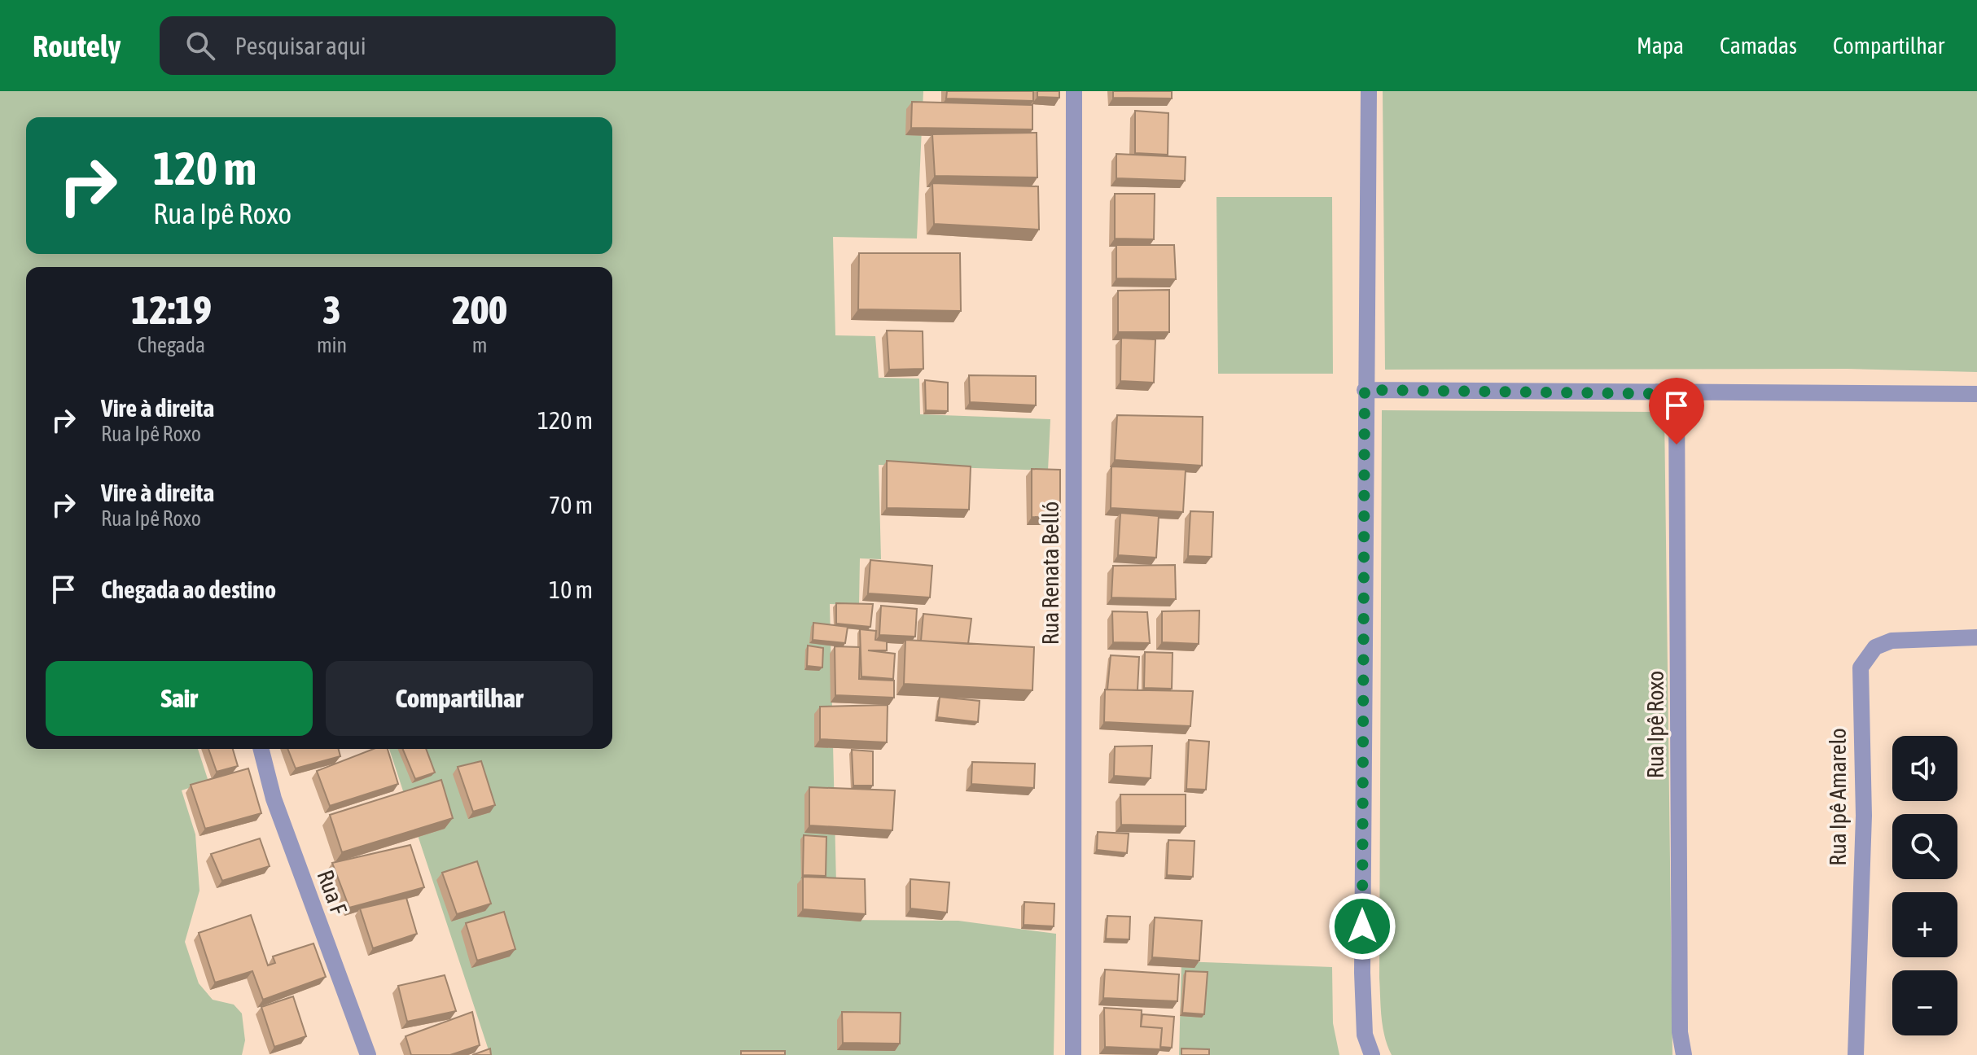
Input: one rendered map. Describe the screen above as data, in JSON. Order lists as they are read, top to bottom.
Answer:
{
  "streets": {
    "street": [
      "Rua Renata Belló",
      "Rua Ipê Roxo",
      "Rua Ipê Amarelo",
      "Rua F"
    ]
  },
  "page": {
    "header": "Routely",
    "search": "Pesquisar aqui",
    "nav": ["Mapa", "Camadas", "Compartilhar"],
    "turn": ["120 m", "Rua Ipê Roxo"],
    "eta": [
      "12:19",
      "Chegada",
      "3",
      "min",
      "200",
      "m"
    ],
    "list": [
      {
        "name": "Vire à direita",
        "note": "Rua Ipê Roxo",
        "value": "120 m"
      },
      {
        "name": "Vire à direita",
        "note": "Rua Ipê Roxo",
        "value": "70 m"
      },
      {
        "name": "Chegada ao destino",
        "value": "10 m"
      }
    ],
    "buttons": ["Sair", "Compartilhar"],
    "map_buttons": ["+", "−"]
  }
}
